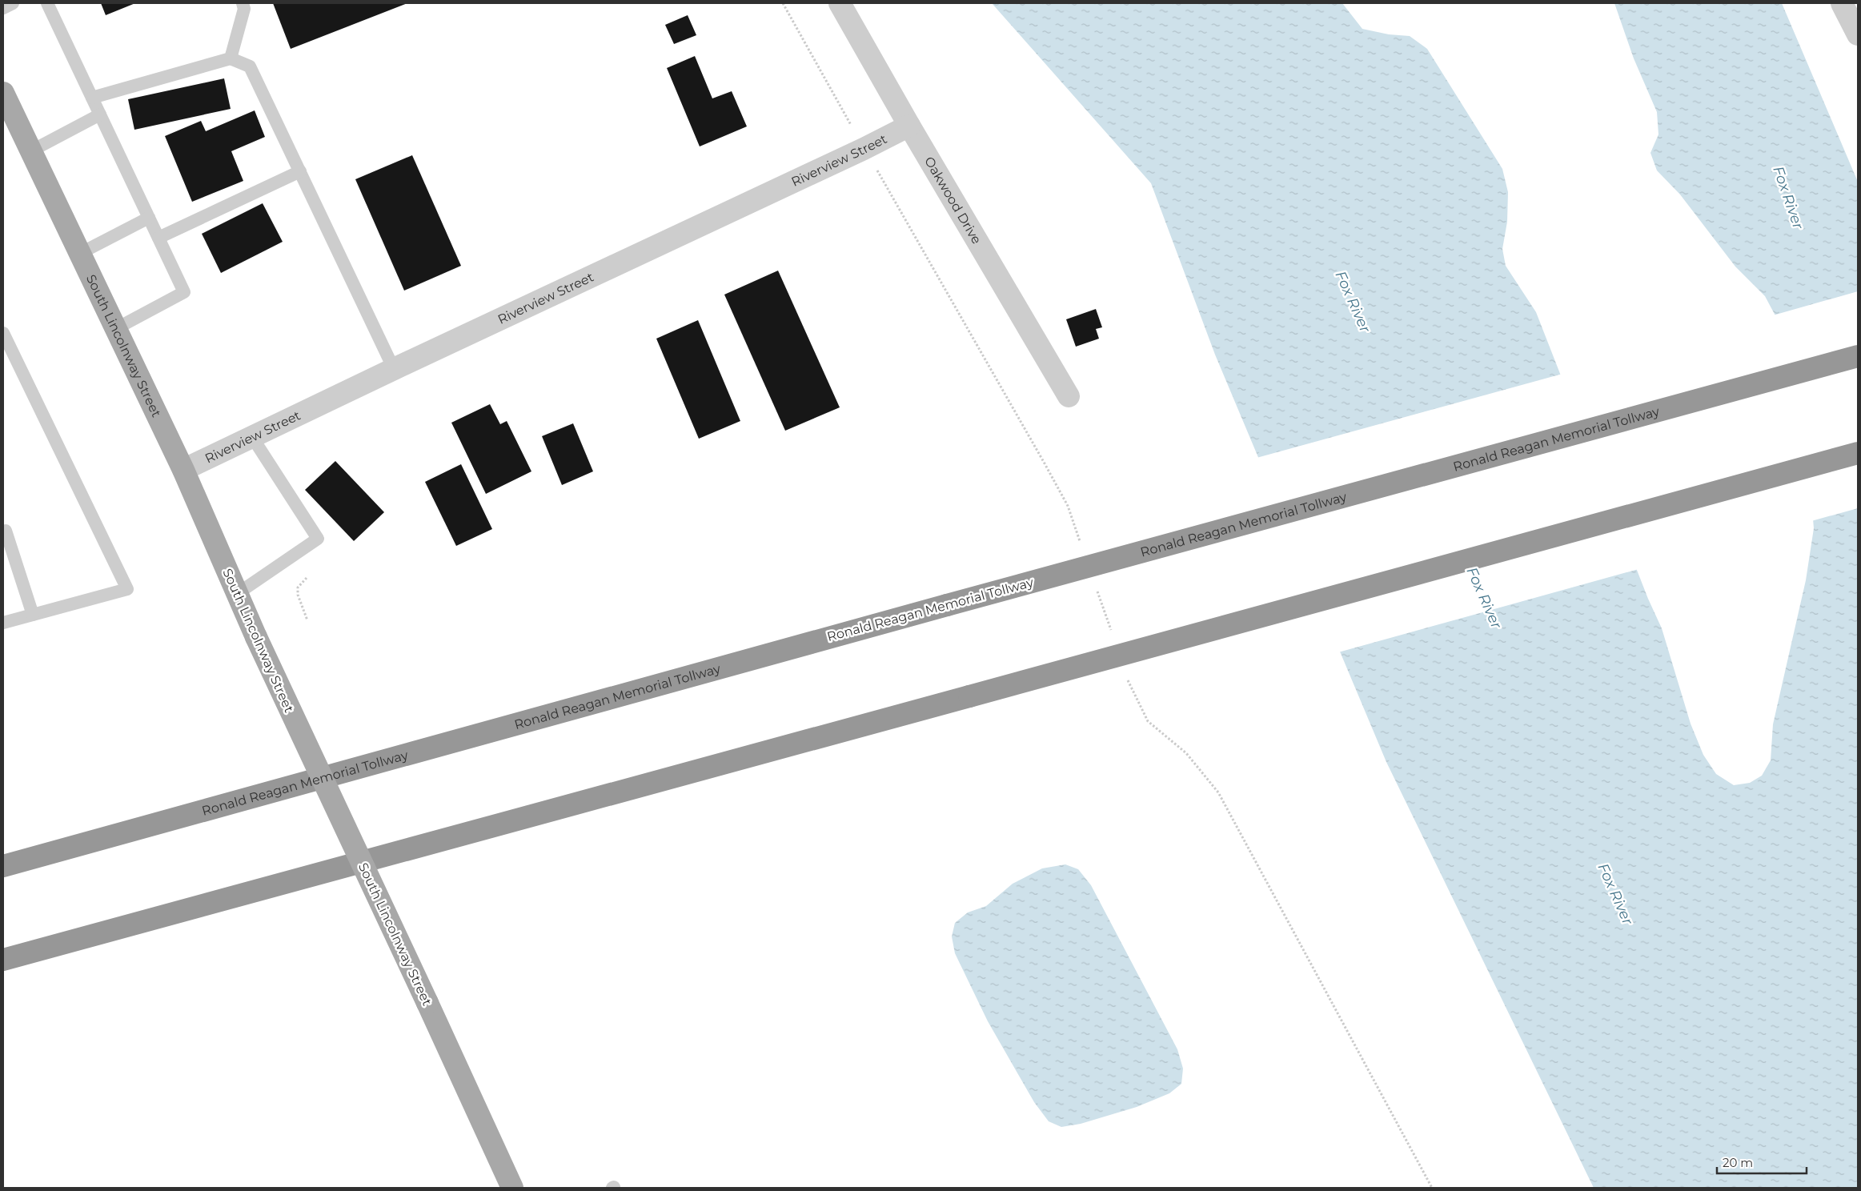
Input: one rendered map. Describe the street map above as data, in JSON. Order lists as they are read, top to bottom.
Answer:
{
  "streets": {
    "highway": ["Ronald Reagan Memorial Tollway"],
    "main road": ["South Lincolnway Street"],
    "street": ["Riverview Street", "Oakwood Drive"]
  },
  "crossings": [
    ["Riverview Street", "Oakwood Drive"],
    ["Riverview Street", "South Lincolnway Street"]
  ],
  "water": ["Fox River"],
  "scale_bar": "20 m"
}
